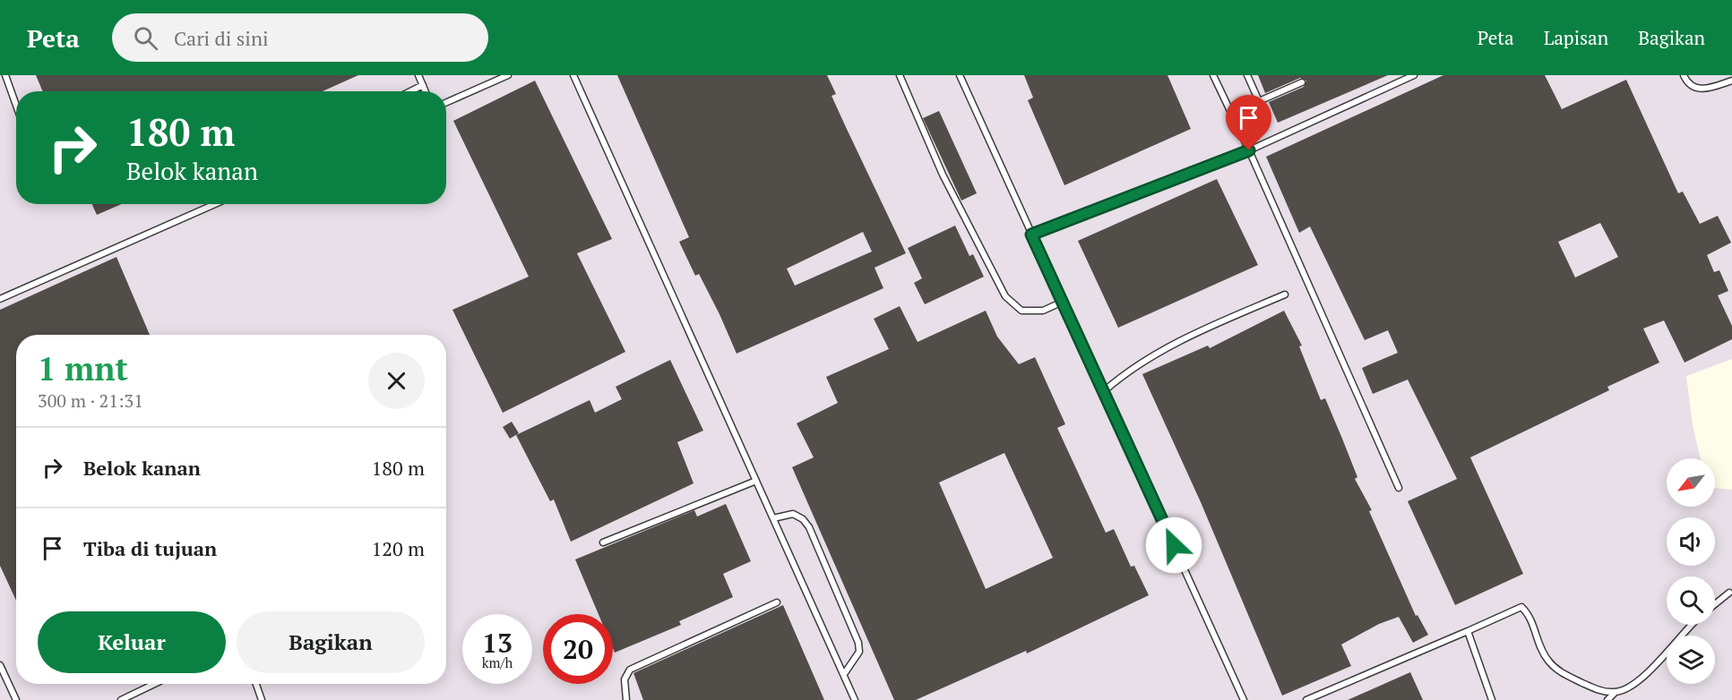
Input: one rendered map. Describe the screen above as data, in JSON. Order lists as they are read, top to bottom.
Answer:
{
  "north": "bottom left",
  "page": {
    "header": "Peta",
    "search": "Cari di sini",
    "nav": ["Peta", "Lapisan", "Bagikan"],
    "turn": ["180 m", "Belok kanan"],
    "heading": ["1 mnt", "300 m · 21:31"],
    "list": [
      {
        "name": "Belok kanan",
        "value": "180 m"
      },
      {
        "name": "Tiba di tujuan",
        "value": "120 m"
      }
    ],
    "buttons": ["Keluar", "Bagikan"],
    "speed": "13 km/h",
    "limit": "20"
  }
}
